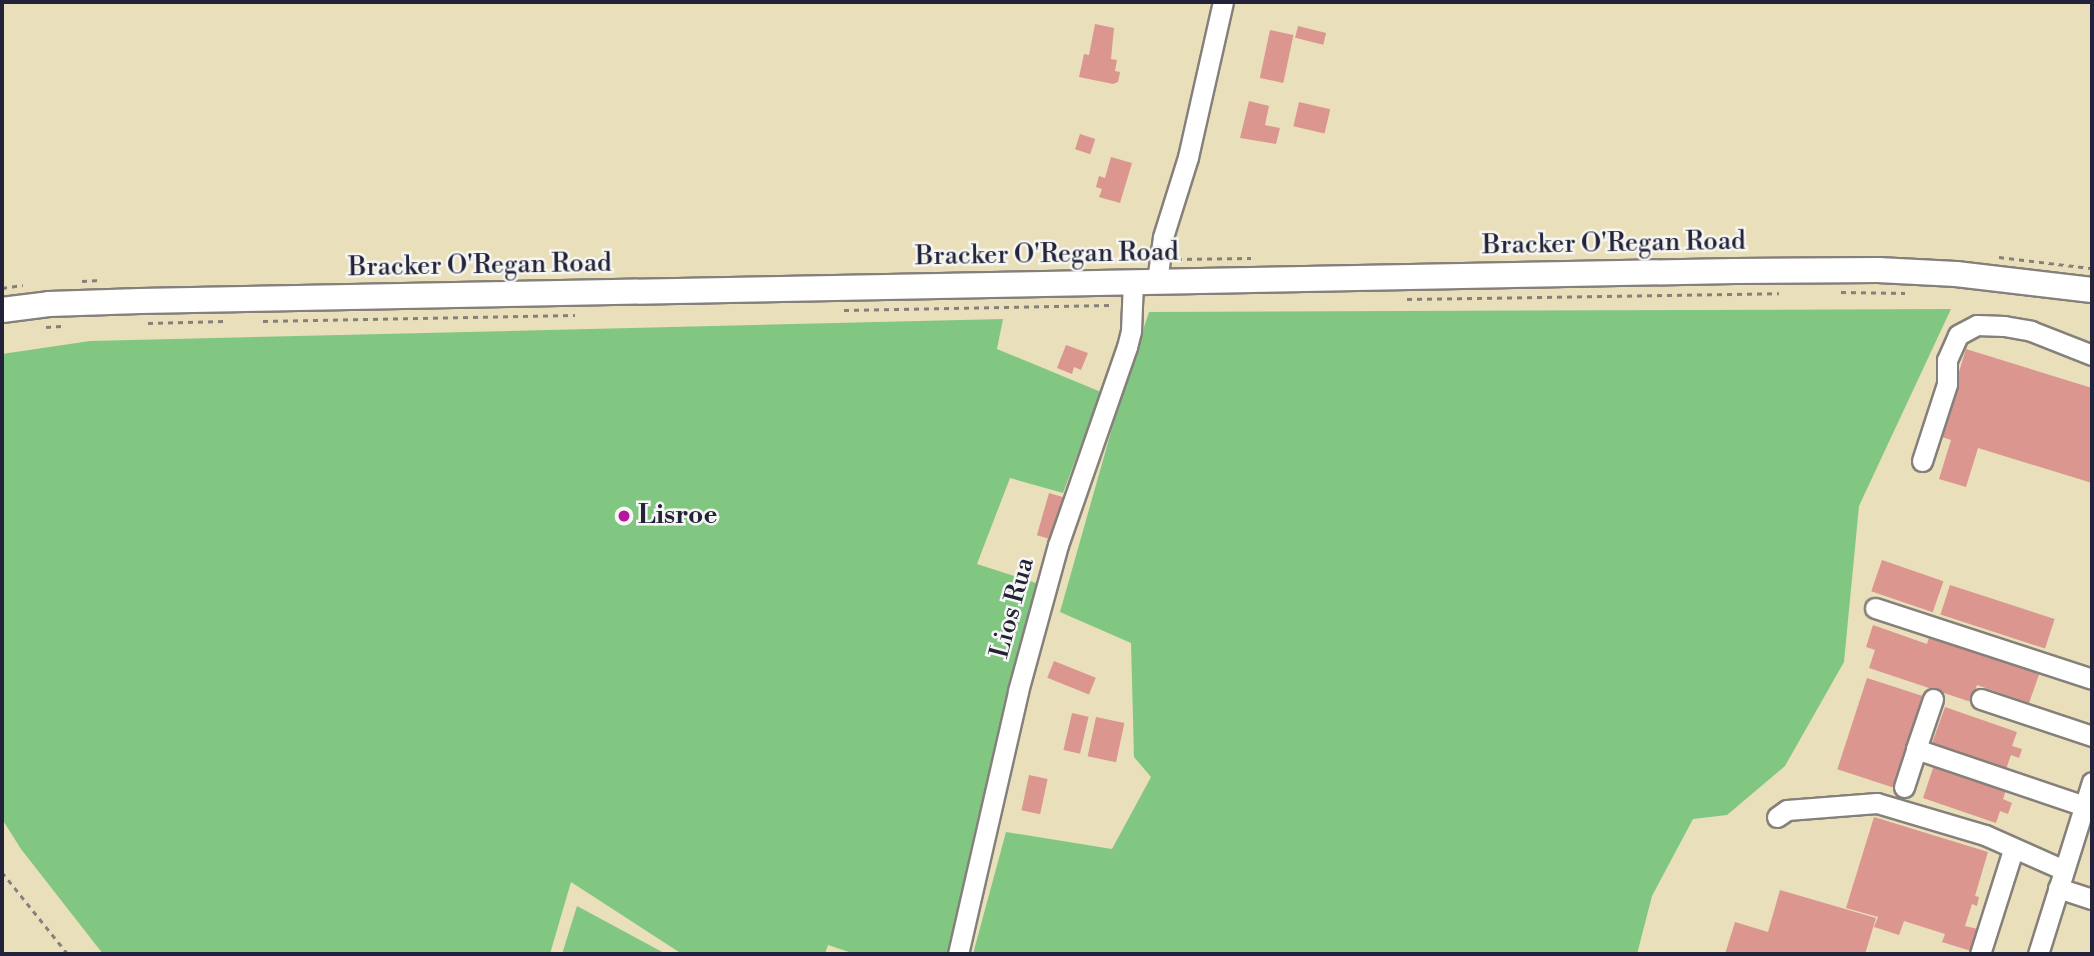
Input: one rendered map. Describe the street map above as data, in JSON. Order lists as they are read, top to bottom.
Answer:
{
  "streets": {
    "main road": ["Bracker O'Regan Road"],
    "street": ["Lios Rua"]
  },
  "crossings": [
    ["Bracker O'Regan Road", "Lios Rua"]
  ],
  "places": ["Lisroe"]
}
